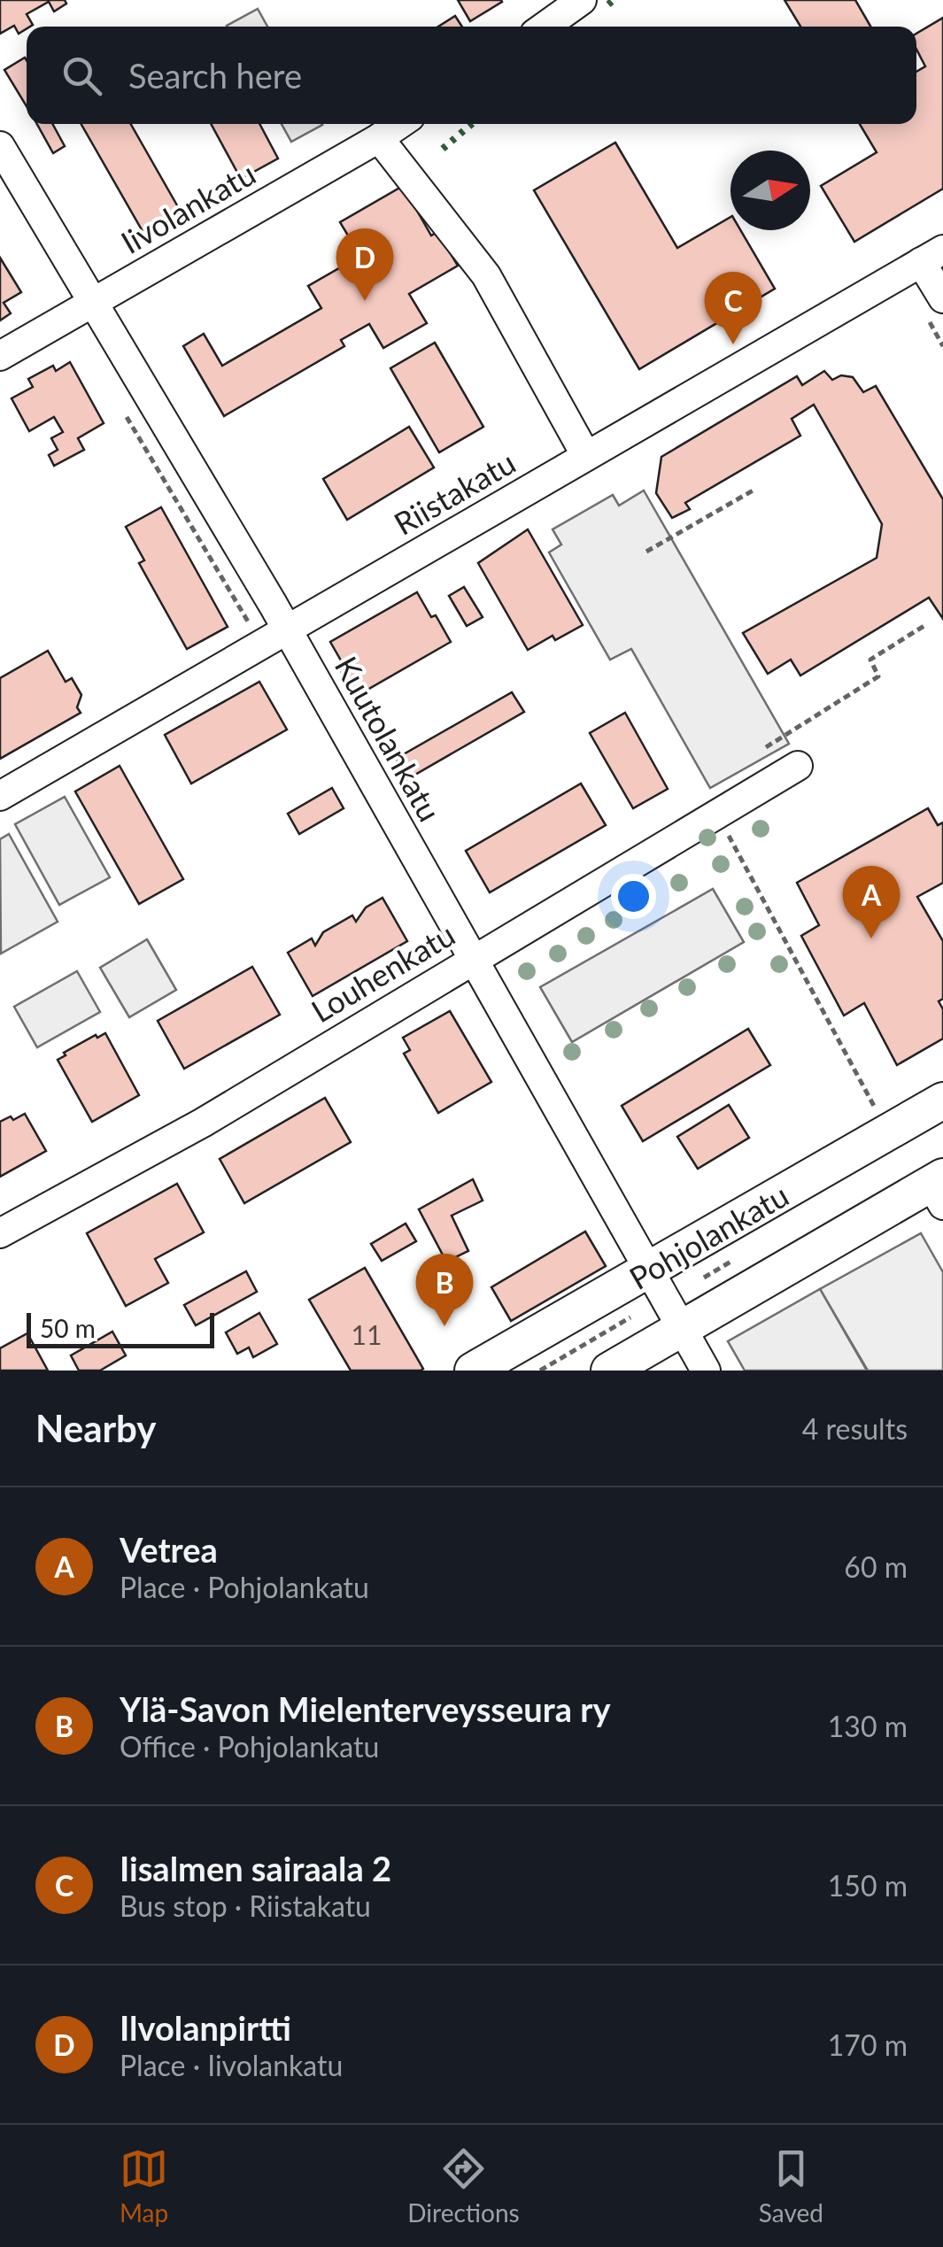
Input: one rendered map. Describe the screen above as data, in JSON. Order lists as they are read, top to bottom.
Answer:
{
  "streets": {
    "main road": ["Pohjolankatu"],
    "street": [
      "Iivolankatu",
      "Riistakatu",
      "Kuutolankatu",
      "Louhenkatu"
    ]
  },
  "crossings": [
    ["Iivolankatu", "Kuutolankatu"],
    ["Riistakatu", "Kuutolankatu"],
    ["Kuutolankatu", "Louhenkatu"],
    ["Kuutolankatu", "Pohjolankatu"]
  ],
  "house_numbers": ["11"],
  "scale_bar": "50 m",
  "north": "right",
  "page": {
    "search": "Search here",
    "pins": [
      "D",
      "C",
      "A",
      "B"
    ],
    "scale": "50 m",
    "heading": ["Nearby", "4 results"],
    "list": [
      {
        "mark": "A",
        "name": "Vetrea",
        "note": "Place · Pohjolankatu",
        "value": "60 m"
      },
      {
        "mark": "B",
        "name": "Ylä-Savon Mielenterveysseura ry",
        "note": "Office · Pohjolankatu",
        "value": "130 m"
      },
      {
        "mark": "C",
        "name": "Iisalmen sairaala 2",
        "note": "Bus stop · Riistakatu",
        "value": "150 m"
      },
      {
        "mark": "D",
        "name": "Ilvolanpirtti",
        "note": "Place · Iivolankatu",
        "value": "170 m"
      }
    ],
    "nav": ["Map", "Directions", "Saved"]
  }
}
